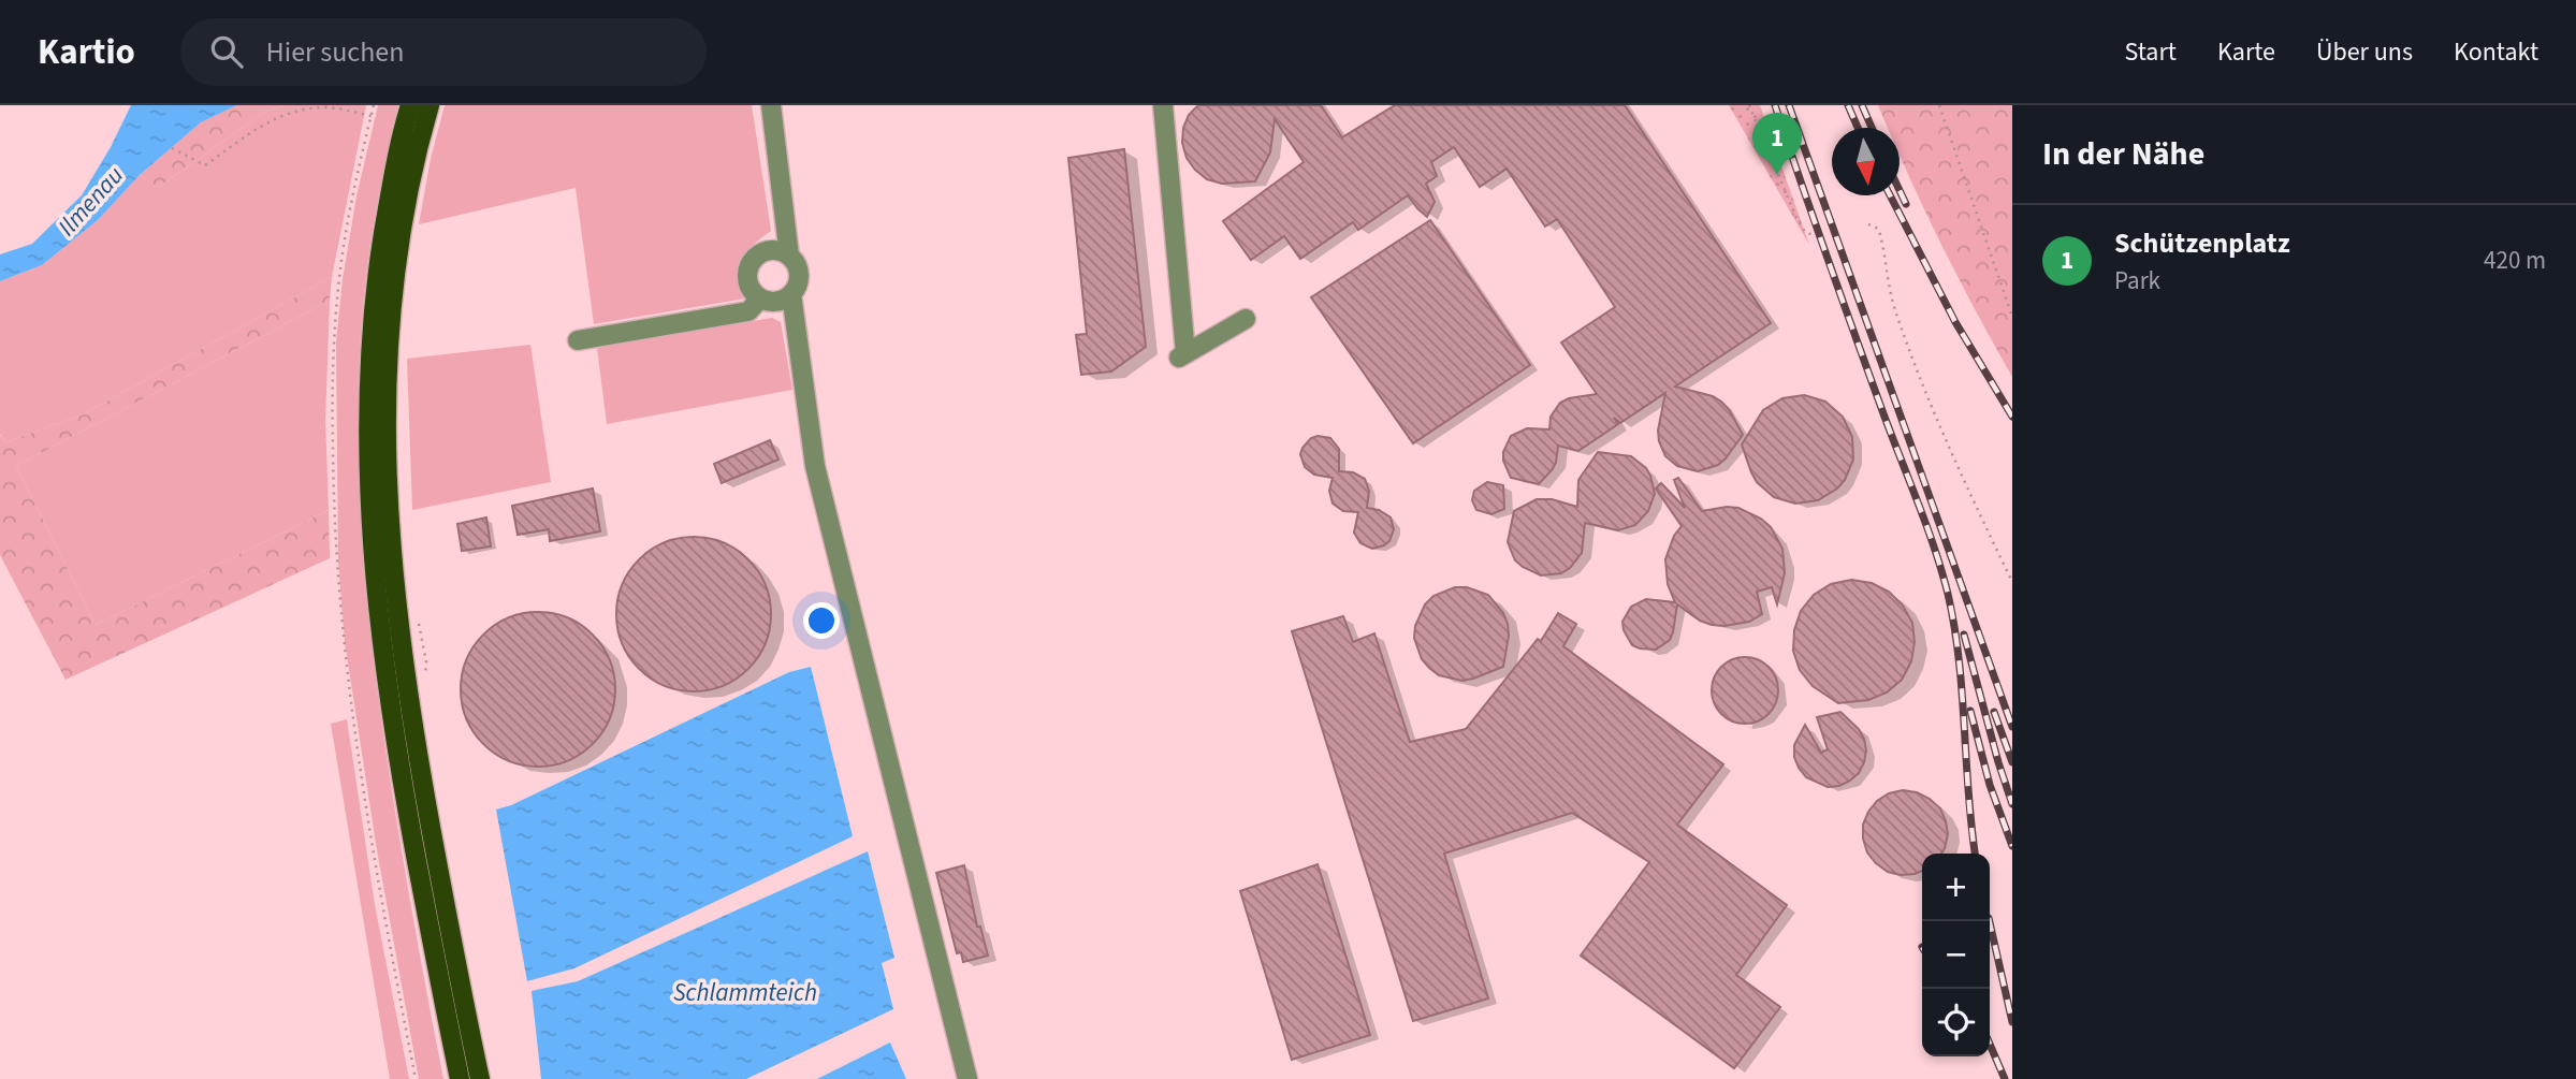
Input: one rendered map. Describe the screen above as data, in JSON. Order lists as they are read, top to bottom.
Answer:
{
  "water": ["Ilmenau", "Schlammteich"],
  "north": "bottom",
  "page": {
    "header": "Kartio",
    "search": "Hier suchen",
    "nav": [
      "Start",
      "Karte",
      "Über uns",
      "Kontakt"
    ],
    "heading": "In der Nähe",
    "pins": "1",
    "list": [
      {
        "mark": "1",
        "name": "Schützenplatz",
        "note": "Park",
        "value": "420 m"
      }
    ],
    "map_buttons": ["+", "−"]
  }
}
